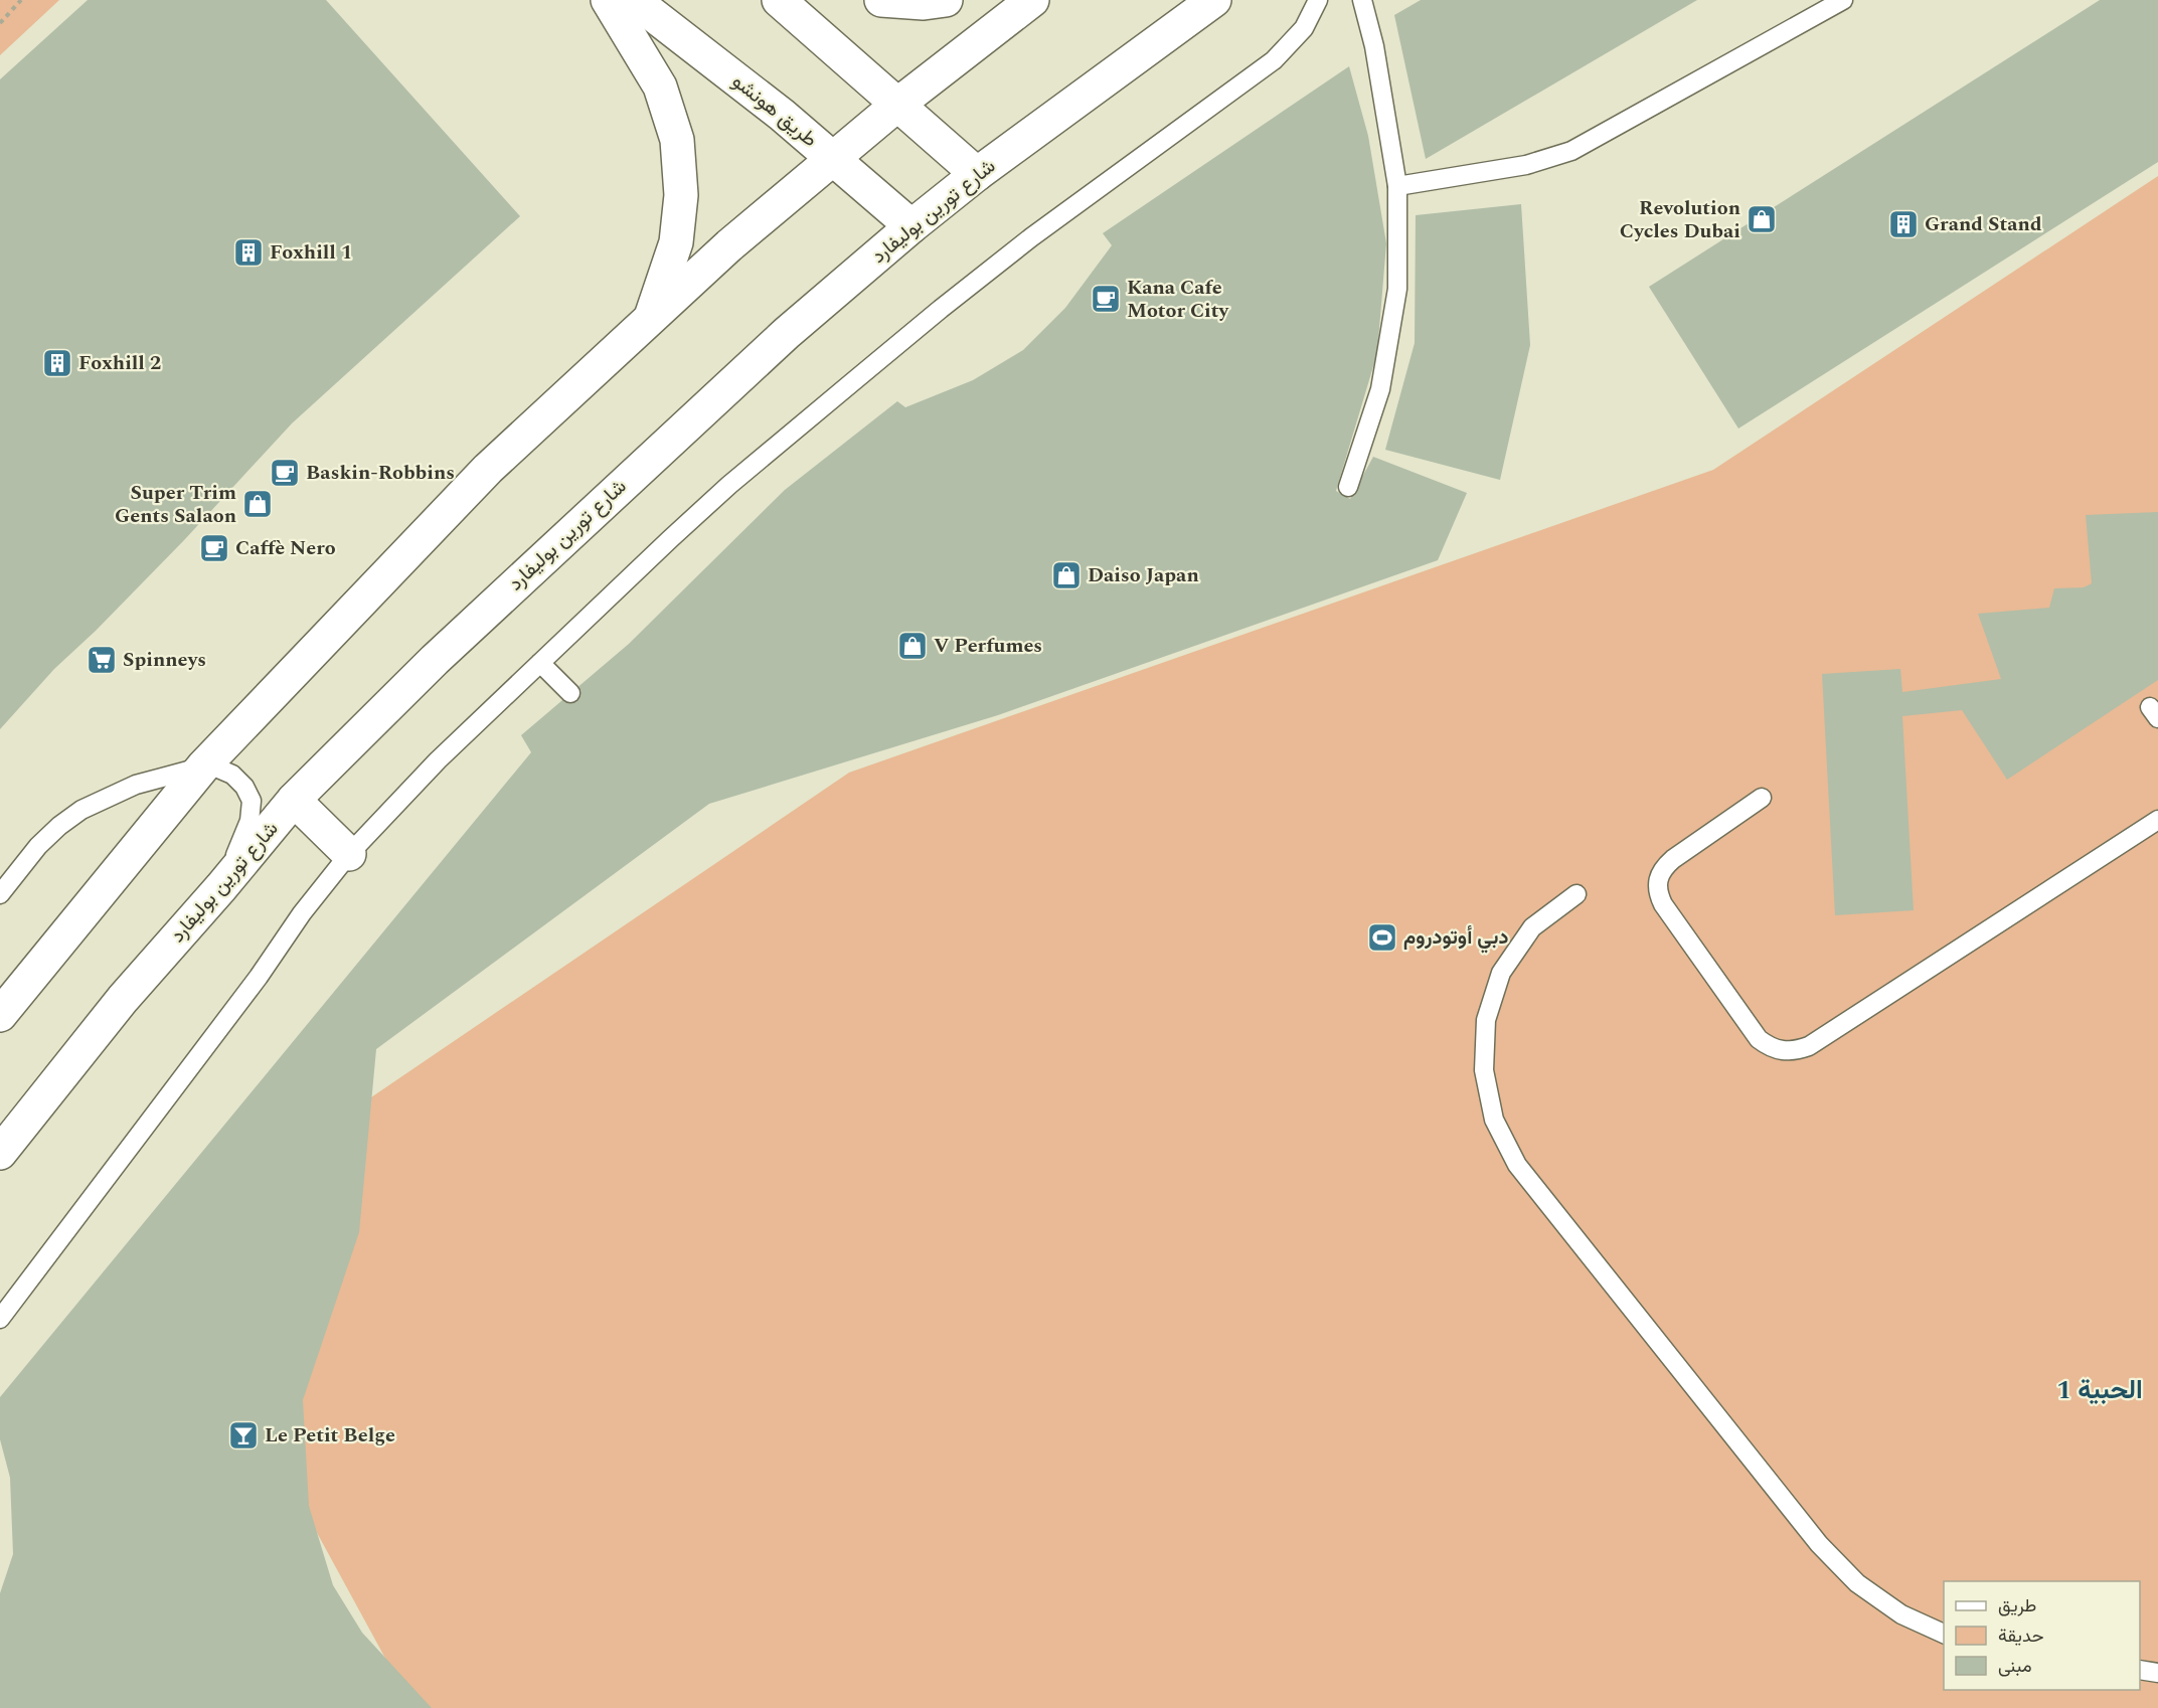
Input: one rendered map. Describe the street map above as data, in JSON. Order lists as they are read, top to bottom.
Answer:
{
  "streets": {
    "main road": ["طريق هونشو", "شارع تورين بوليفارد"]
  },
  "crossings": [
    ["طريق هونشو", "شارع تورين بوليفارد"]
  ],
  "districts": ["الحبية 1"],
  "places": {
    "shop": [
      "Revolution Cycles Dubai",
      "Super Trim Gents Salaon",
      "Daiso Japan",
      "V Perfumes"
    ],
    "building": ["Grand Stand", "Foxhill 1", "Foxhill 2"],
    "cafe": ["Kana Cafe Motor City", "Baskin-Robbins", "Caffè Nero"],
    "supermarket": ["Spinneys"],
    "sports": ["دبي أوتودروم"],
    "bar": ["Le Petit Belge"]
  },
  "legend": ["طريق", "حديقة", "مبنى"]
}
